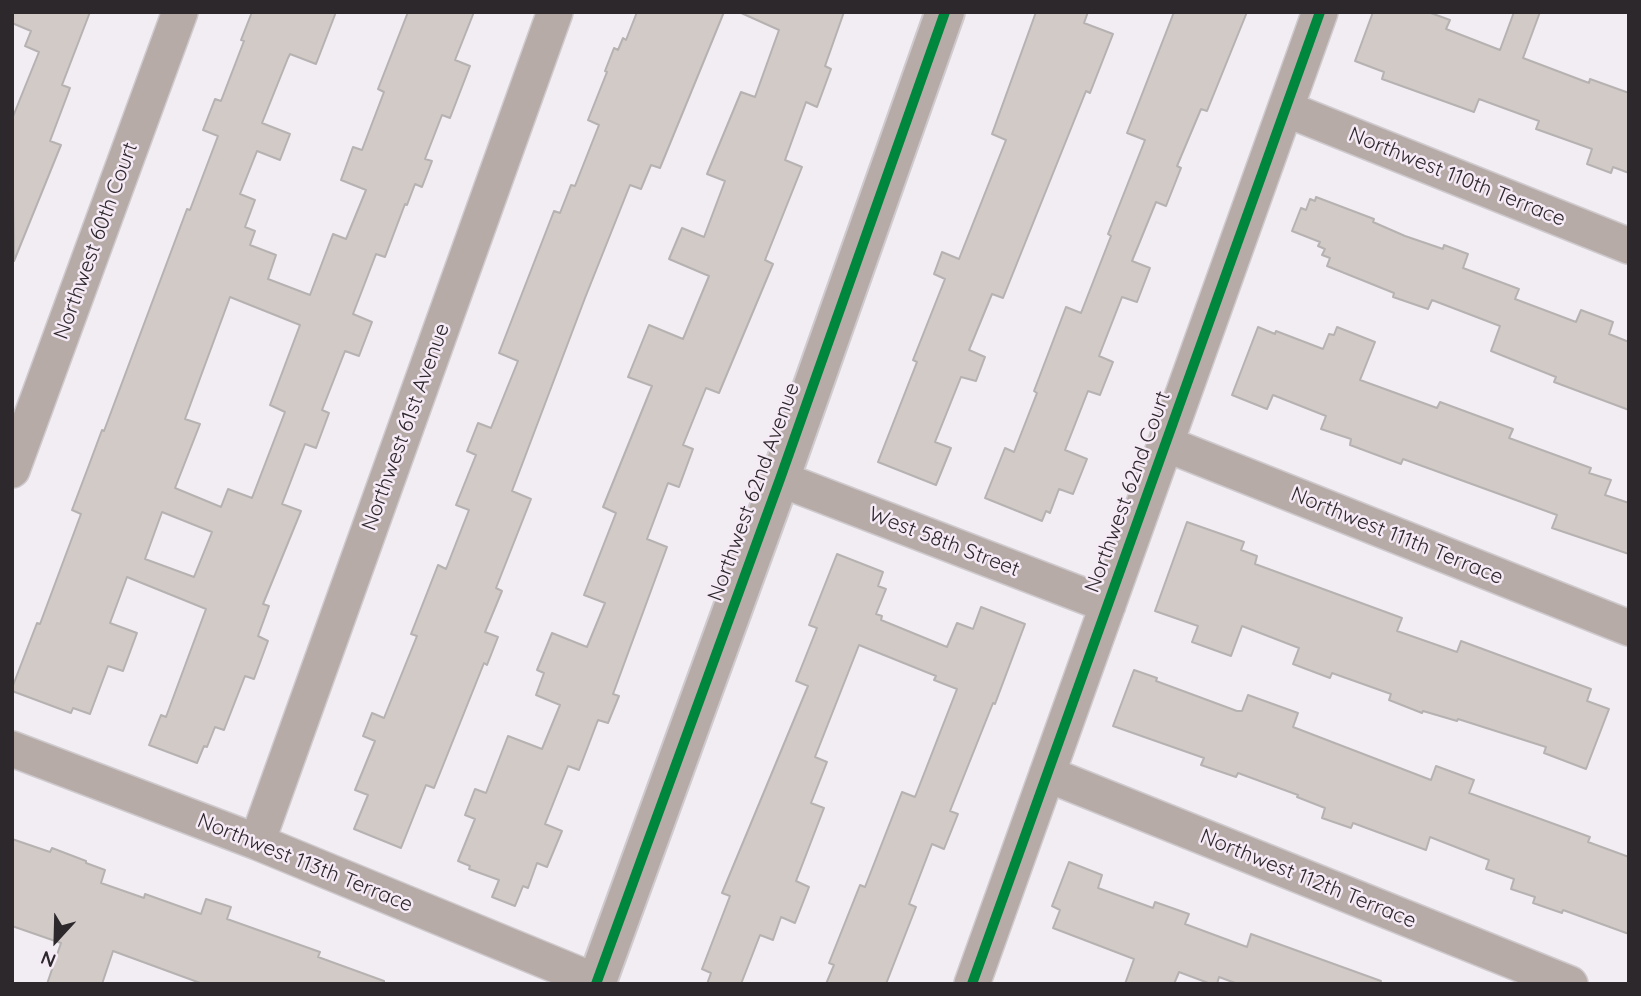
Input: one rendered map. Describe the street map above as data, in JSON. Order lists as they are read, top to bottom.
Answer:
{
  "streets": {
    "street": [
      "Northwest 110th Terrace",
      "Northwest 60th Court",
      "Northwest 61st Avenue",
      "Northwest 62nd Avenue",
      "Northwest 62nd Court",
      "Northwest 111th Terrace",
      "West 58th Street",
      "Northwest 113th Terrace",
      "Northwest 112th Terrace"
    ]
  },
  "crossings": [
    ["Northwest 110th Terrace", "Northwest 62nd Court"],
    ["Northwest 61st Avenue", "Northwest 113th Terrace"],
    ["Northwest 62nd Avenue", "West 58th Street"],
    ["Northwest 62nd Avenue", "Northwest 113th Terrace"],
    ["Northwest 62nd Court", "Northwest 111th Terrace"],
    ["Northwest 62nd Court", "West 58th Street"],
    ["Northwest 62nd Court", "Northwest 112th Terrace"]
  ],
  "north": "bottom"
}
